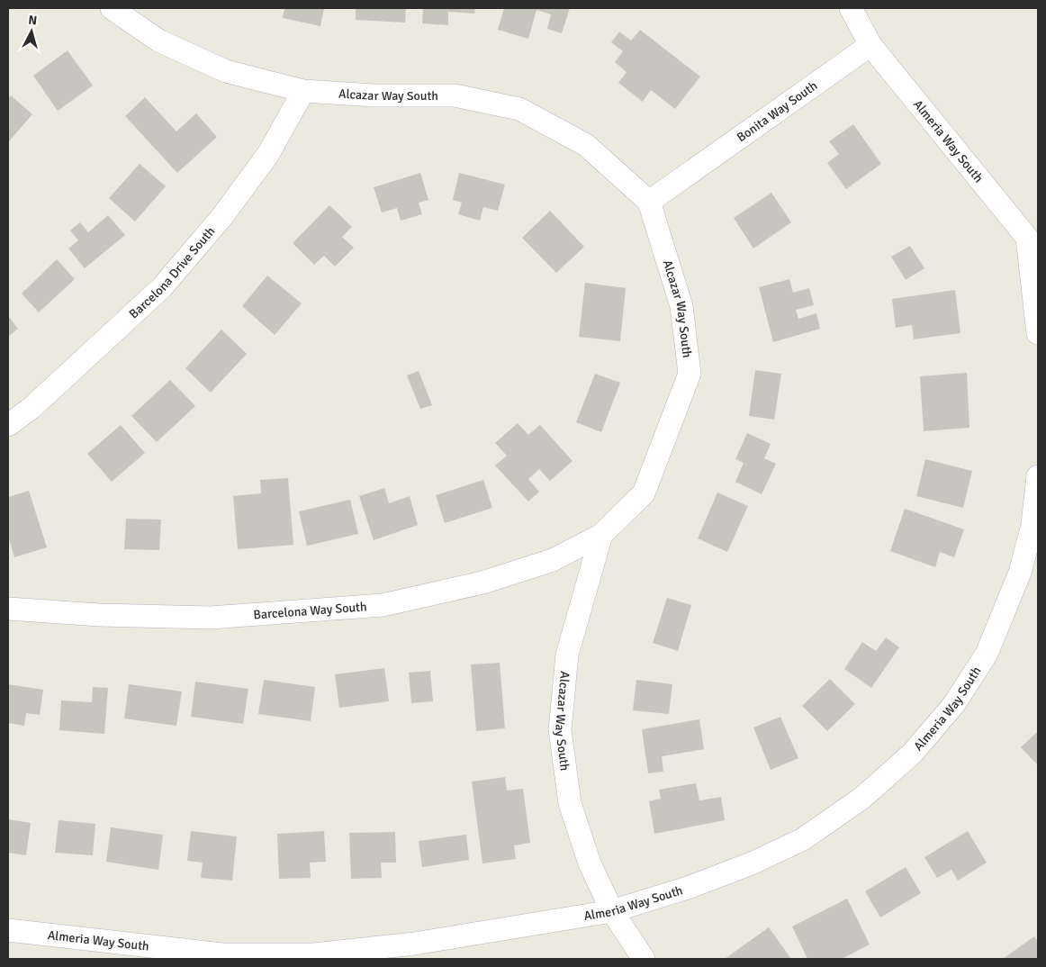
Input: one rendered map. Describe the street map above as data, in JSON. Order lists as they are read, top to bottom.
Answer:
{
  "streets": {
    "street": [
      "Alcazar Way South",
      "Bonita Way South",
      "Almeria Way South",
      "Barcelona Drive South",
      "Barcelona Way South"
    ]
  },
  "crossings": [
    ["Alcazar Way South", "Bonita Way South"],
    ["Alcazar Way South", "Almeria Way South"],
    ["Alcazar Way South", "Barcelona Drive South"],
    ["Alcazar Way South", "Barcelona Way South"],
    ["Bonita Way South", "Almeria Way South"]
  ],
  "north": "top"
}
